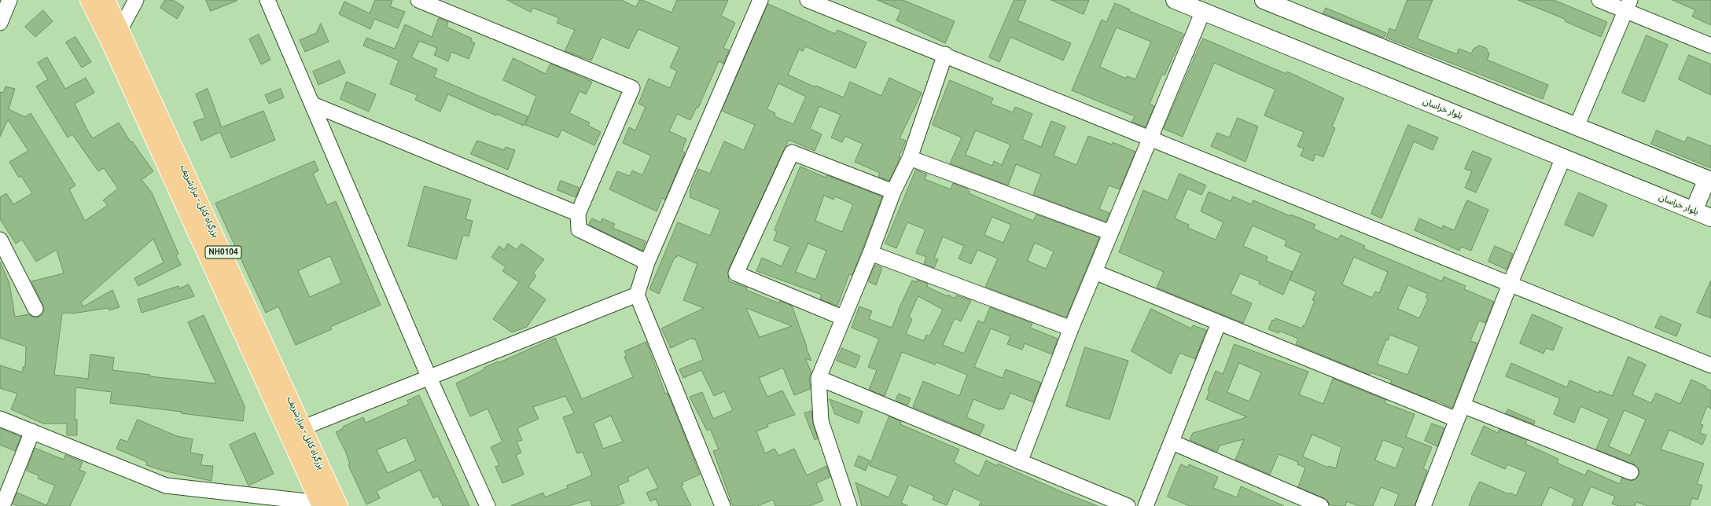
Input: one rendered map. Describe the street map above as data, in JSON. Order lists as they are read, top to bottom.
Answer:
{
  "streets": {
    "highway": ["بزرگراه کابل - مزارشریف", "NH0104"],
    "main road": ["بلوار خراسان"]
  }
}
